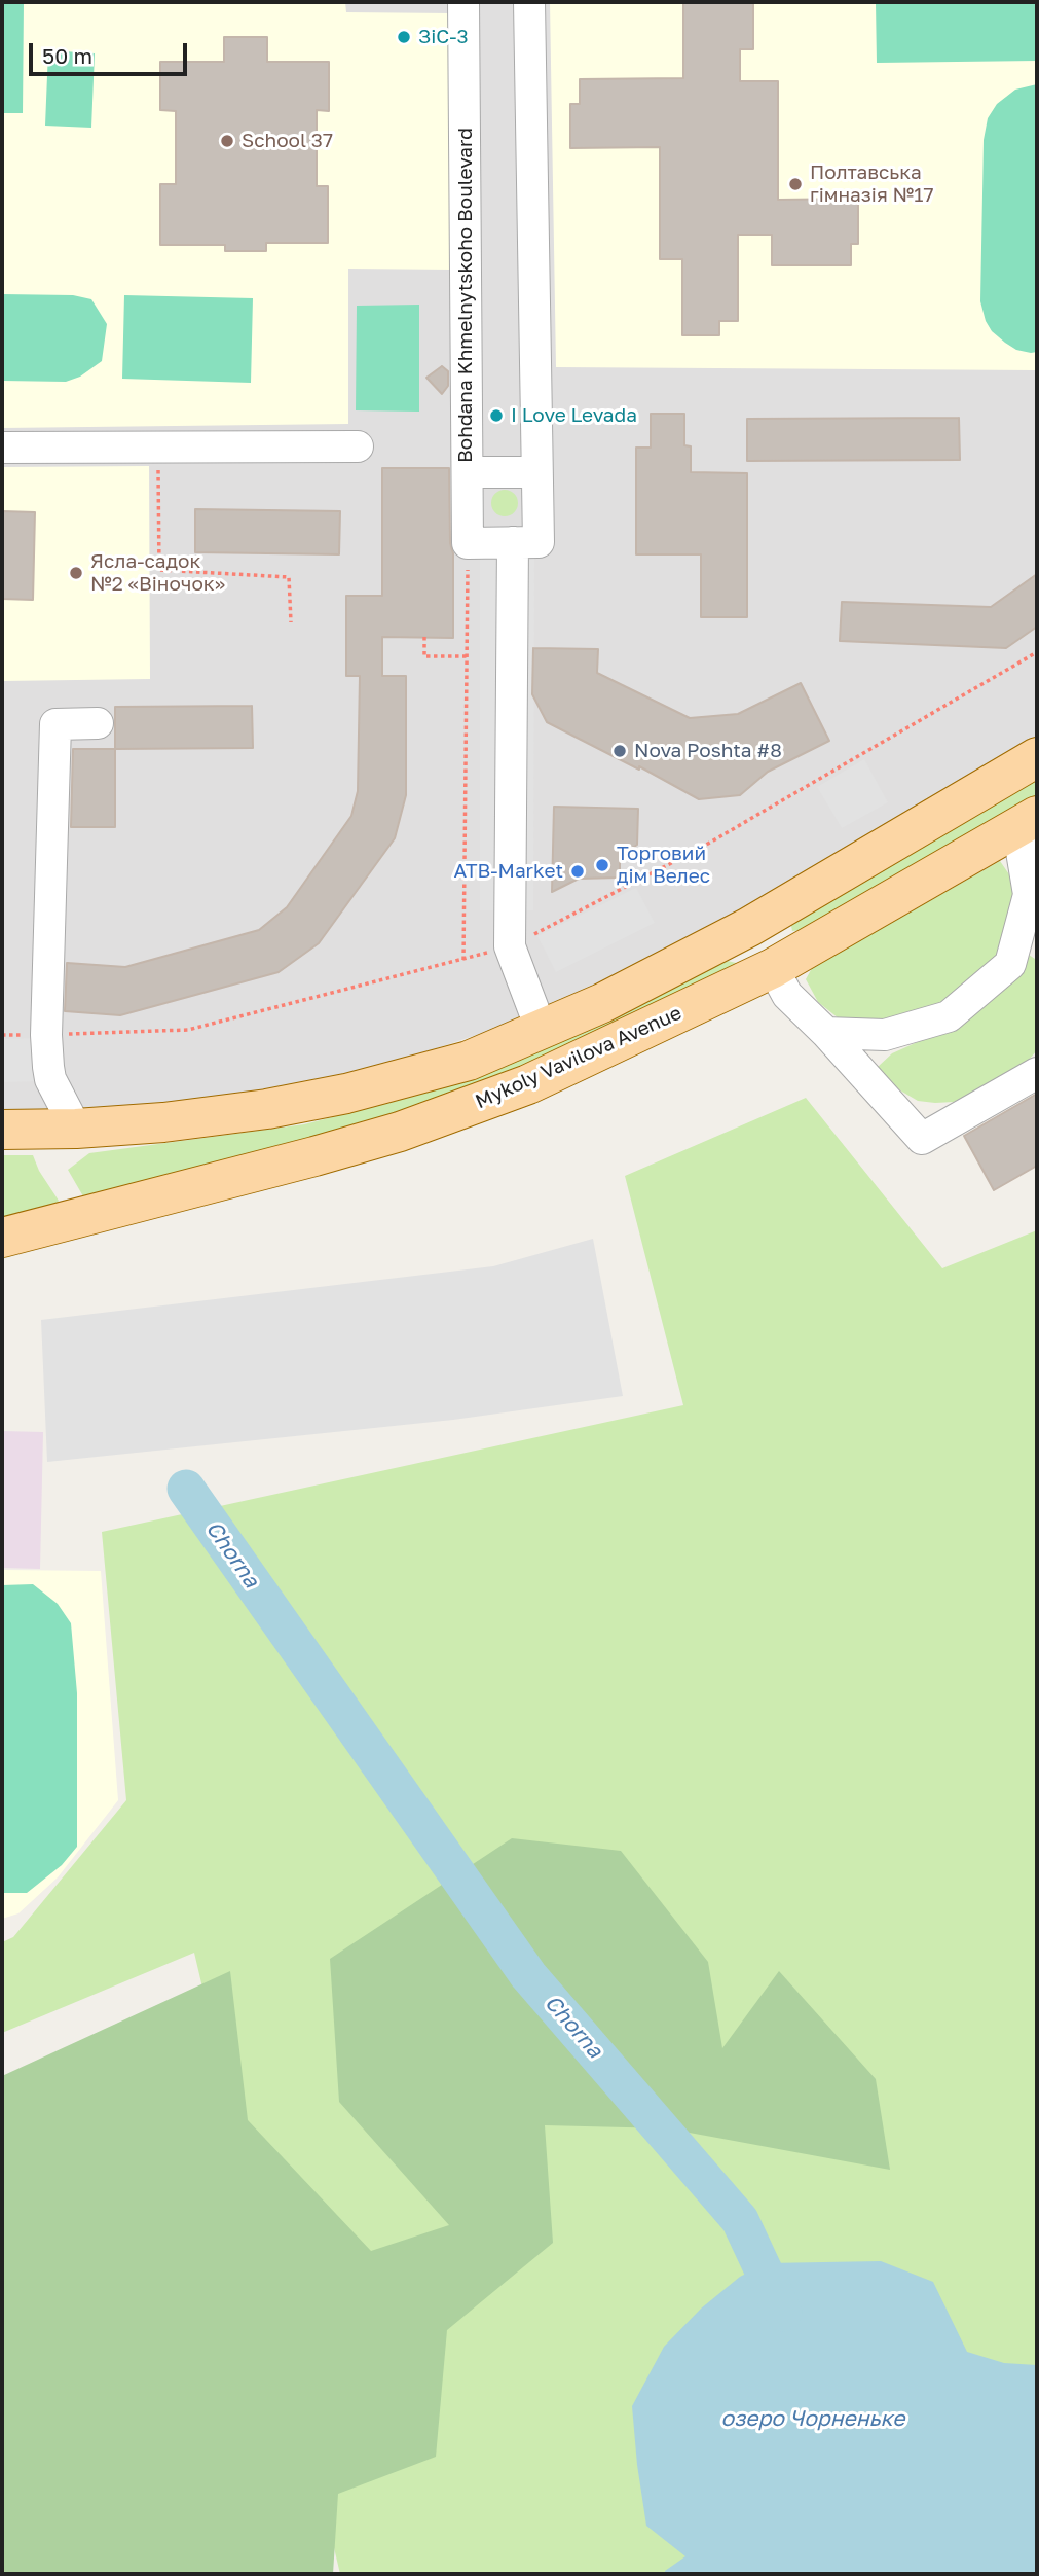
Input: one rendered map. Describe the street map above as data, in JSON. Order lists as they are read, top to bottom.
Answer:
{
  "streets": {
    "main road": ["Mykoly Vavilova Avenue"],
    "street": ["Bohdana Khmelnytskoho Boulevard"]
  },
  "water": ["Chorna", "озеро Чорненьке"],
  "places": [
    "ЗіС-3",
    "School 37",
    "Полтавська гімназія №17",
    "I Love Levada",
    "Ясла-садок №2 «Віночок»",
    "Nova Poshta #8",
    "Торговий дім Велес",
    "ATB-Market"
  ],
  "scale_bar": "50 m"
}
